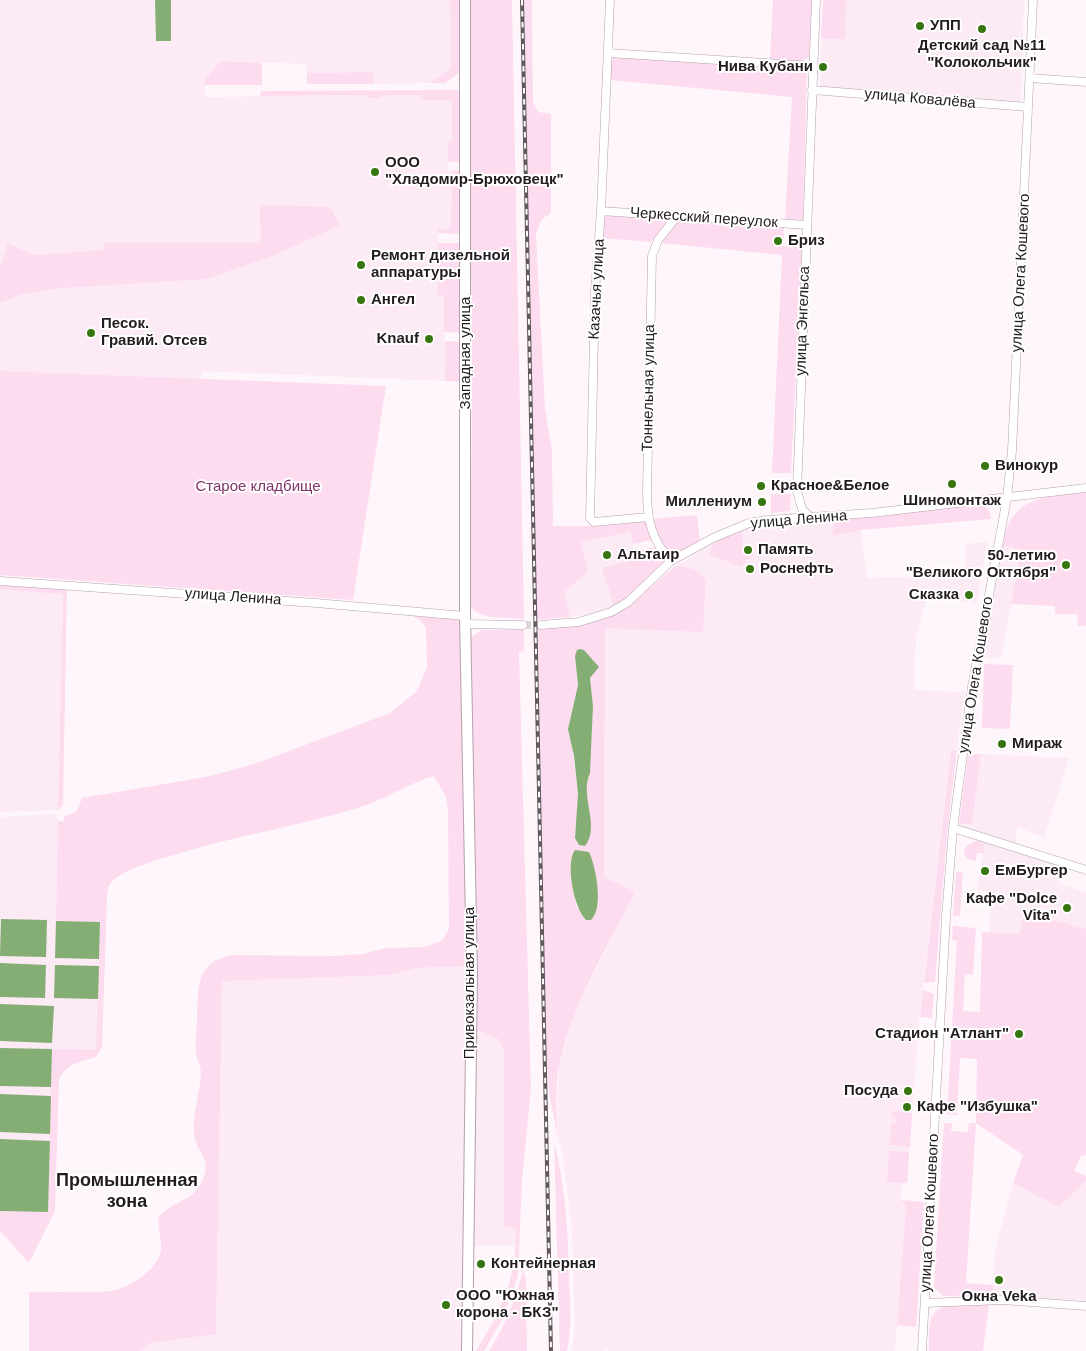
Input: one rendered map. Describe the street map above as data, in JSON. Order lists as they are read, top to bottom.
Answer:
{
  "streets": {
    "main road": ["Западная улица", "Привокзальная улица"],
    "street": [
      "улица Ковалёва",
      "Черкесский переулок",
      "улица Олега Кошевого",
      "Казачья улица",
      "улица Энгельса",
      "Тоннельная улица",
      "улица Ленина"
    ]
  },
  "crossings": [
    ["улица Ковалёва", "улица Олега Кошевого"],
    ["улица Ковалёва", "улица Энгельса"],
    ["Черкесский переулок", "Казачья улица"],
    ["Черкесский переулок", "улица Энгельса"],
    ["Черкесский переулок", "Тоннельная улица"],
    ["улица Олега Кошевого", "улица Ленина"],
    ["Казачья улица", "Тоннельная улица"],
    ["улица Энгельса", "улица Ленина"],
    ["Западная улица", "улица Ленина"],
    ["Западная улица", "Привокзальная улица"],
    ["Тоннельная улица", "улица Ленина"],
    ["улица Ленина", "Привокзальная улица"]
  ],
  "districts": ["Промышленная зона"],
  "parks": ["Старое кладбище"],
  "places": [
    "УПП",
    "Детский сад №11 \"Колокольчик\"",
    "Нива Кубани",
    "ООО \"Хладомир-Брюховецк\"",
    "Бриз",
    "Ремонт дизельной аппаратуры",
    "Ангел",
    "Песок. Гравий. Отсев",
    "Knauf",
    "Винокур",
    "Шиномонтаж",
    "Красное&Белое",
    "Миллениум",
    "Память",
    "Альтаир",
    "50-летию \"Великого Октября\"",
    "Роснефть",
    "Сказка",
    "Мираж",
    "ЕмБургер",
    "Кафе \"Dolce Vita\"",
    "Стадион \"Атлант\"",
    "Посуда",
    "Кафе \"Избушка\"",
    "Контейнерная",
    "Окна Veka",
    "ООО \"Южная корона - БКЗ\""
  ]
}
